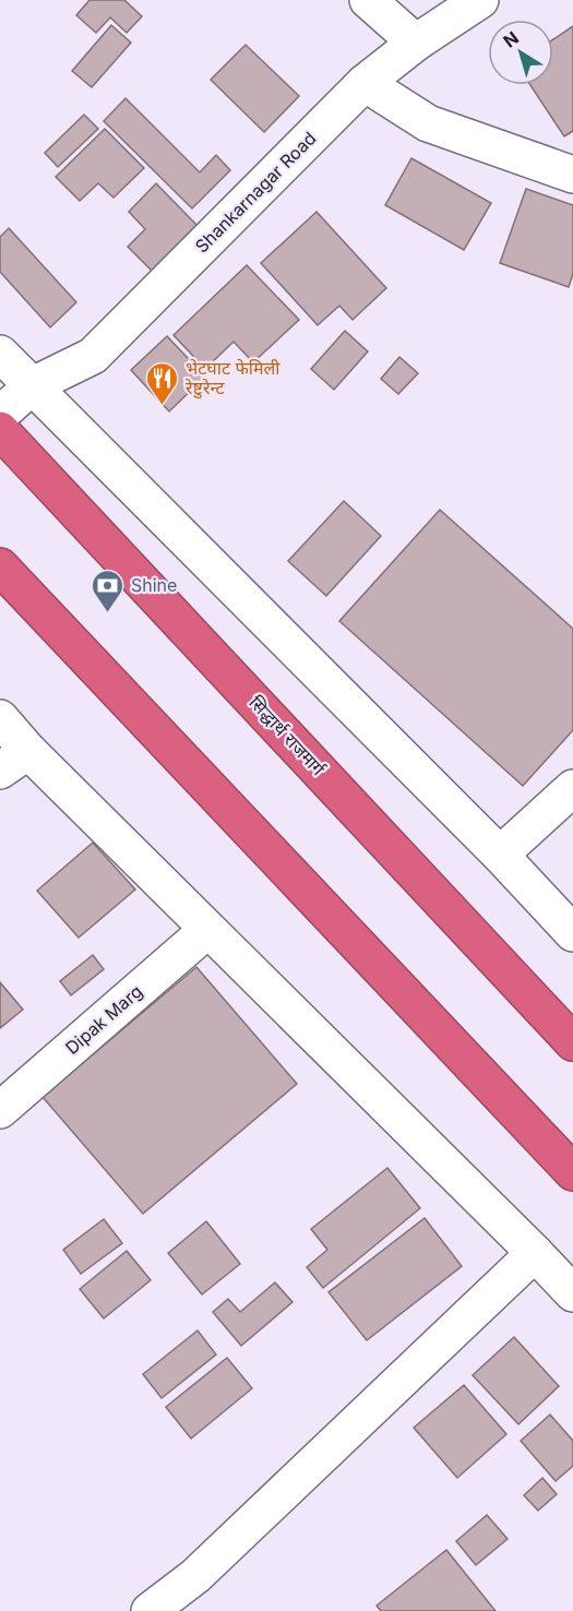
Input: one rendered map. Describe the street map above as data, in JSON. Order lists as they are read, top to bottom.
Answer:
{
  "streets": {
    "highway": ["सिद्धार्थ राजमार्ग"],
    "street": ["Shankarnagar Road", "Dipak Marg"]
  },
  "places": {
    "restaurant": ["भेटघाट फेमिली रेष्टुरेन्ट"],
    "bank": ["Shine"]
  },
  "north": "top left"
}
